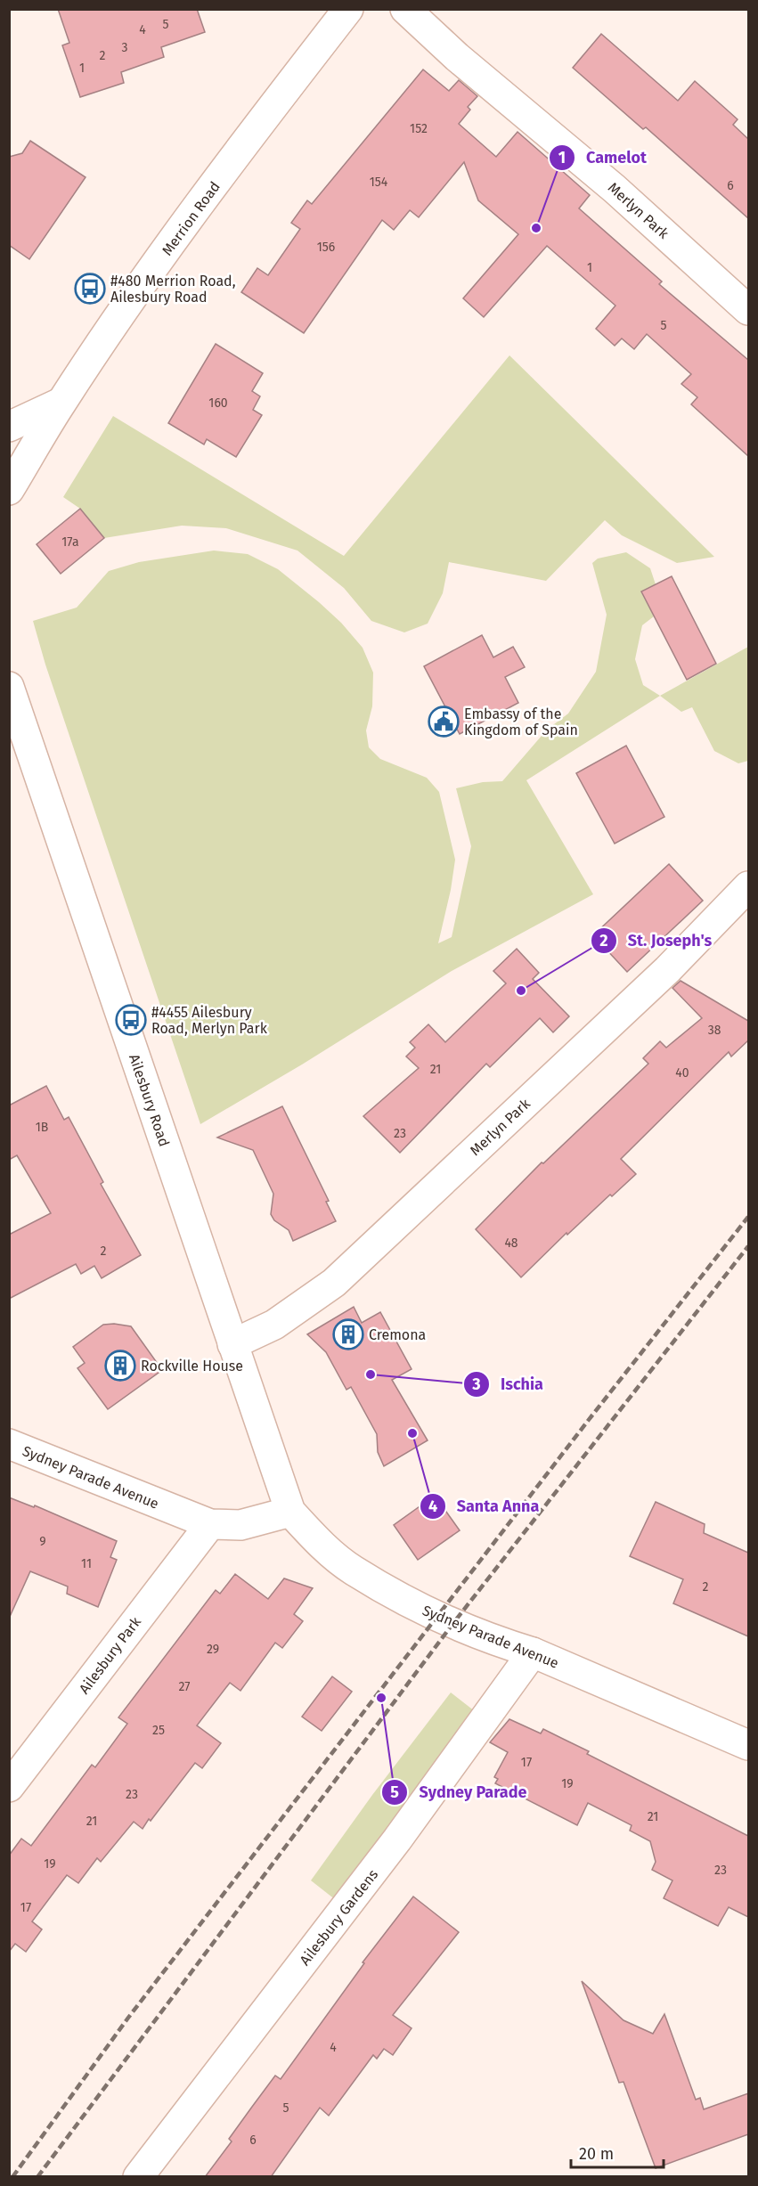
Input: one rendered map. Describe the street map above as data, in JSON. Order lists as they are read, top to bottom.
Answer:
{
  "streets": {
    "street": [
      "Merlyn Park",
      "Merrion Road",
      "Ailesbury Road",
      "Sydney Parade Avenue",
      "Ailesbury Park",
      "Ailesbury Gardens"
    ]
  },
  "crossings": [
    ["Merlyn Park", "Ailesbury Road"],
    ["Ailesbury Road", "Sydney Parade Avenue"],
    ["Sydney Parade Avenue", "Ailesbury Park"],
    ["Sydney Parade Avenue", "Ailesbury Gardens"]
  ],
  "places": {
    "other": [
      "Camelot",
      "St. Joseph's",
      "Ischia",
      "Santa Anna",
      "Sydney Parade"
    ],
    "bus stop": ["#480 Merrion Road, Ailesbury Road", "#4455 Ailesbury Road, Merlyn Park"],
    "public building": ["Embassy of the Kingdom of Spain"],
    "building": ["Cremona", "Rockville House"]
  },
  "house_numbers": [
    "5",
    "4",
    "3",
    "2",
    "1",
    "152",
    "154",
    "6",
    "156",
    "1",
    "5",
    "160",
    "17a",
    "38",
    "21",
    "40",
    "1B",
    "23",
    "48",
    "2",
    "9",
    "11",
    "2",
    "29",
    "27",
    "25",
    "17",
    "19",
    "23",
    "21",
    "21",
    "19",
    "23",
    "17",
    "4",
    "5",
    "6"
  ],
  "scale_bar": "20 m"
}
